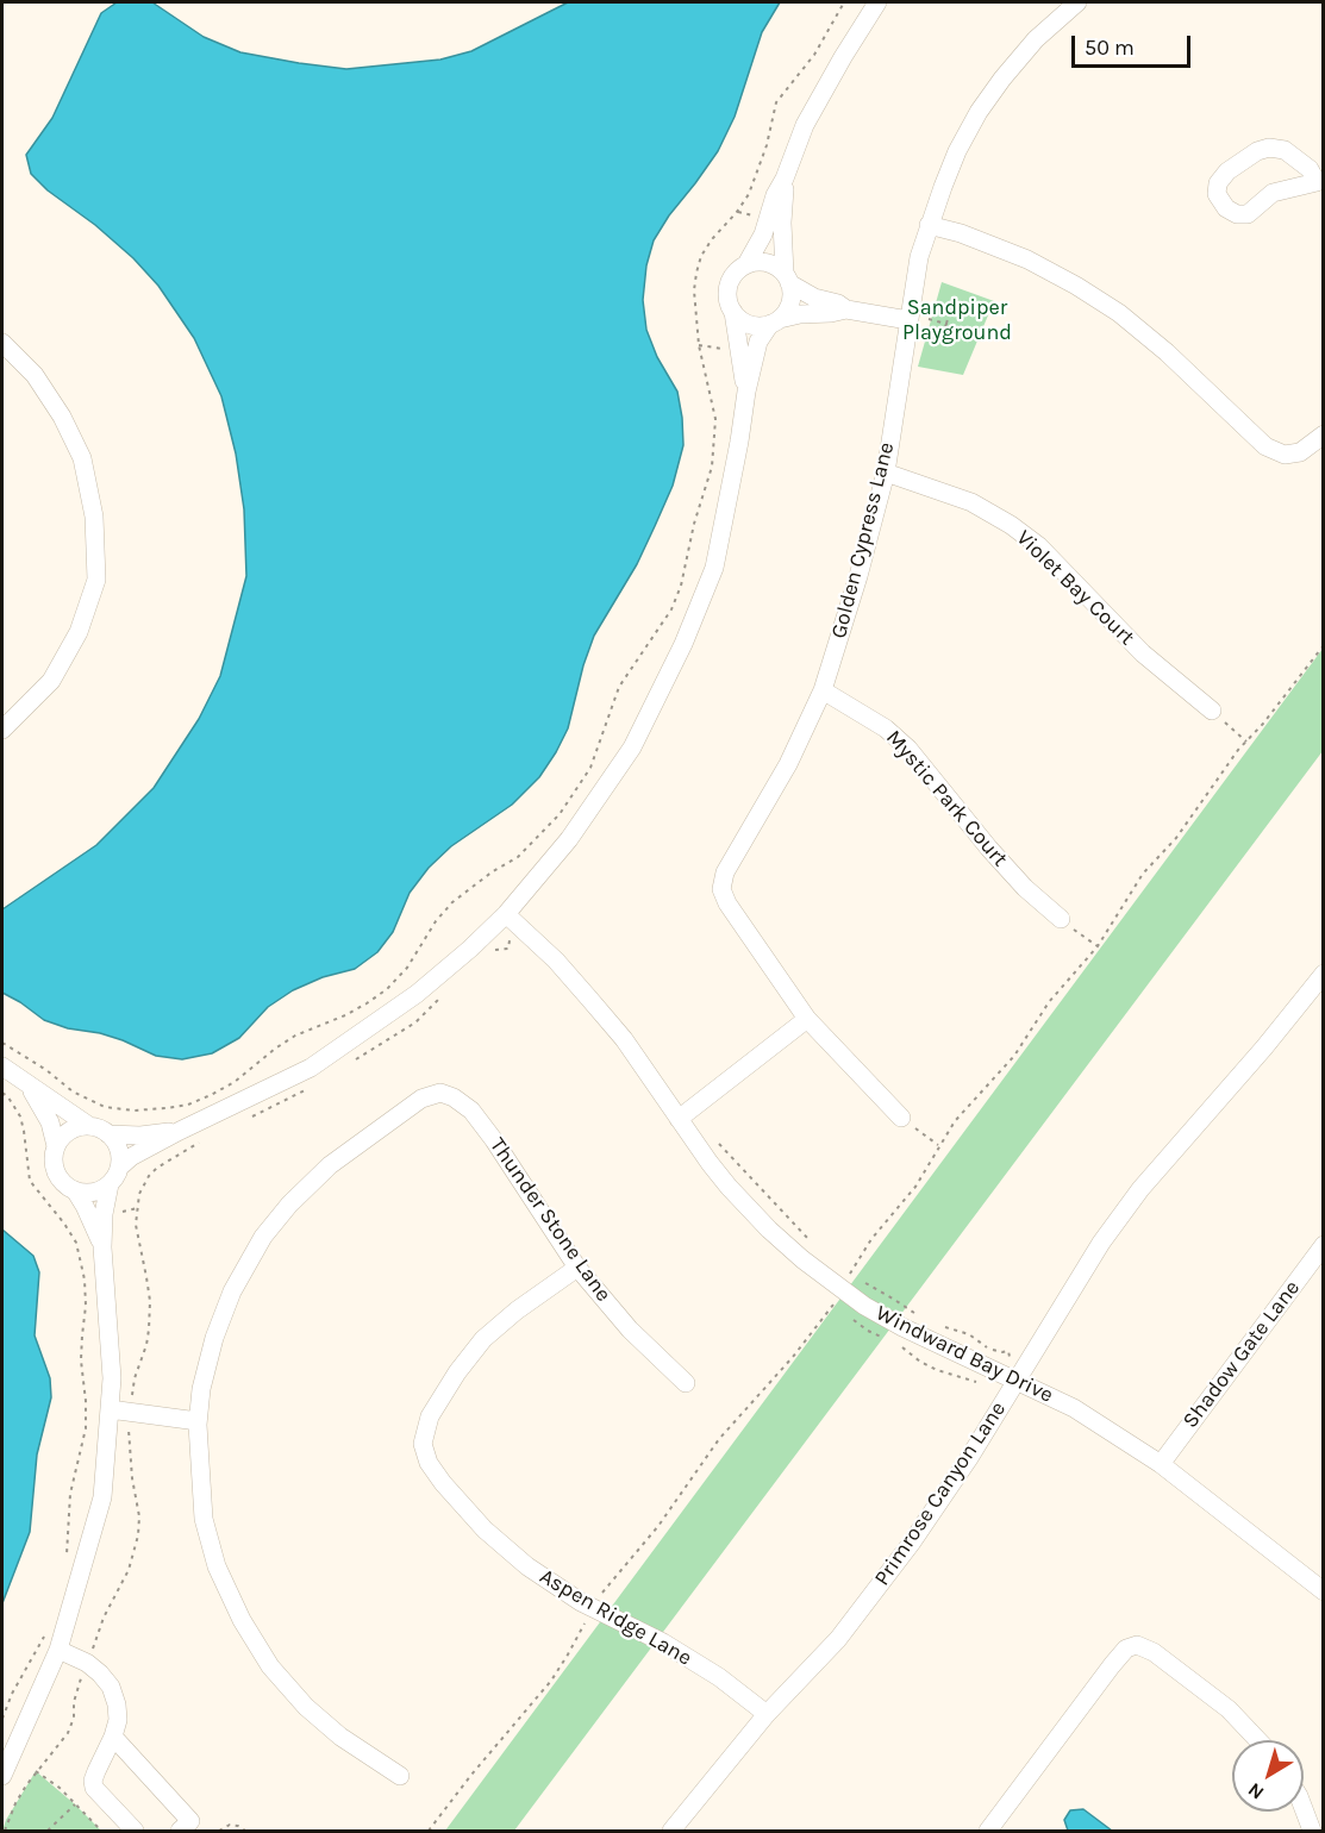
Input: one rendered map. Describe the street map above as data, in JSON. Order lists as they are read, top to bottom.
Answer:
{
  "streets": {
    "street": [
      "Golden Cypress Lane",
      "Violet Bay Court",
      "Mystic Park Court",
      "Thunder Stone Lane",
      "Windward Bay Drive",
      "Shadow Gate Lane",
      "Primrose Canyon Lane",
      "Aspen Ridge Lane"
    ]
  },
  "crossings": [
    ["Golden Cypress Lane", "Violet Bay Court"],
    ["Golden Cypress Lane", "Mystic Park Court"],
    ["Thunder Stone Lane", "Aspen Ridge Lane"],
    ["Windward Bay Drive", "Shadow Gate Lane"],
    ["Windward Bay Drive", "Primrose Canyon Lane"],
    ["Primrose Canyon Lane", "Aspen Ridge Lane"]
  ],
  "parks": ["Sandpiper Playground"],
  "scale_bar": "50 m",
  "north": "bottom left"
}
